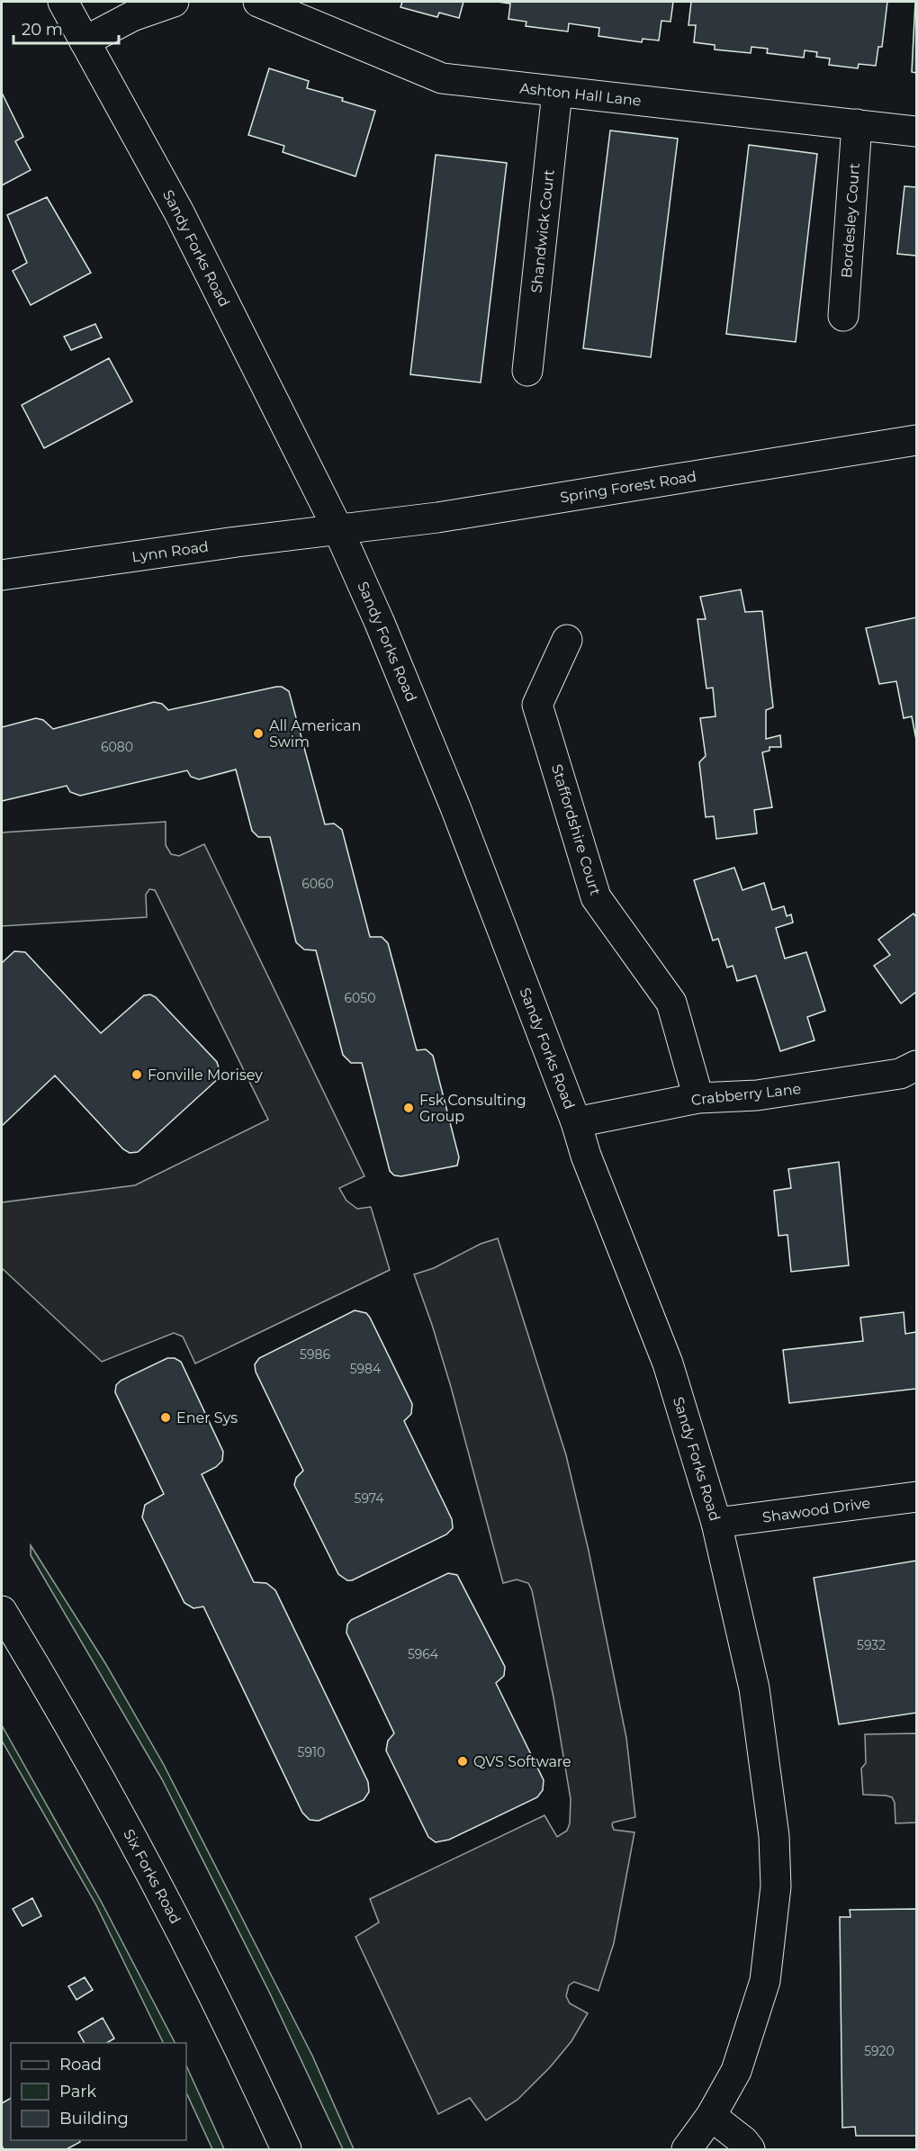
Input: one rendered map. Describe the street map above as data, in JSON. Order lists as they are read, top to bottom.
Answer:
{
  "streets": {
    "street": [
      "Ashton Hall Lane",
      "Bordesley Court",
      "Shandwick Court",
      "Sandy Forks Road",
      "Spring Forest Road",
      "Lynn Road",
      "Staffordshire Court",
      "Crabberry Lane",
      "Shawood Drive",
      "Six Forks Road"
    ]
  },
  "crossings": [
    ["Ashton Hall Lane", "Bordesley Court"],
    ["Ashton Hall Lane", "Shandwick Court"],
    ["Sandy Forks Road", "Spring Forest Road"],
    ["Sandy Forks Road", "Lynn Road"],
    ["Sandy Forks Road", "Crabberry Lane"],
    ["Sandy Forks Road", "Shawood Drive"],
    ["Spring Forest Road", "Lynn Road"],
    ["Staffordshire Court", "Crabberry Lane"]
  ],
  "places": [
    "All American Swim",
    "Fonville Morisey",
    "Fsk Consulting Group",
    "Ener Sys",
    "QVS Software"
  ],
  "house_numbers": [
    "6080",
    "6060",
    "6050",
    "5986",
    "5984",
    "5974",
    "5932",
    "5964",
    "5910",
    "5920"
  ],
  "legend": ["Road", "Park", "Building"],
  "scale_bar": "20 m"
}
